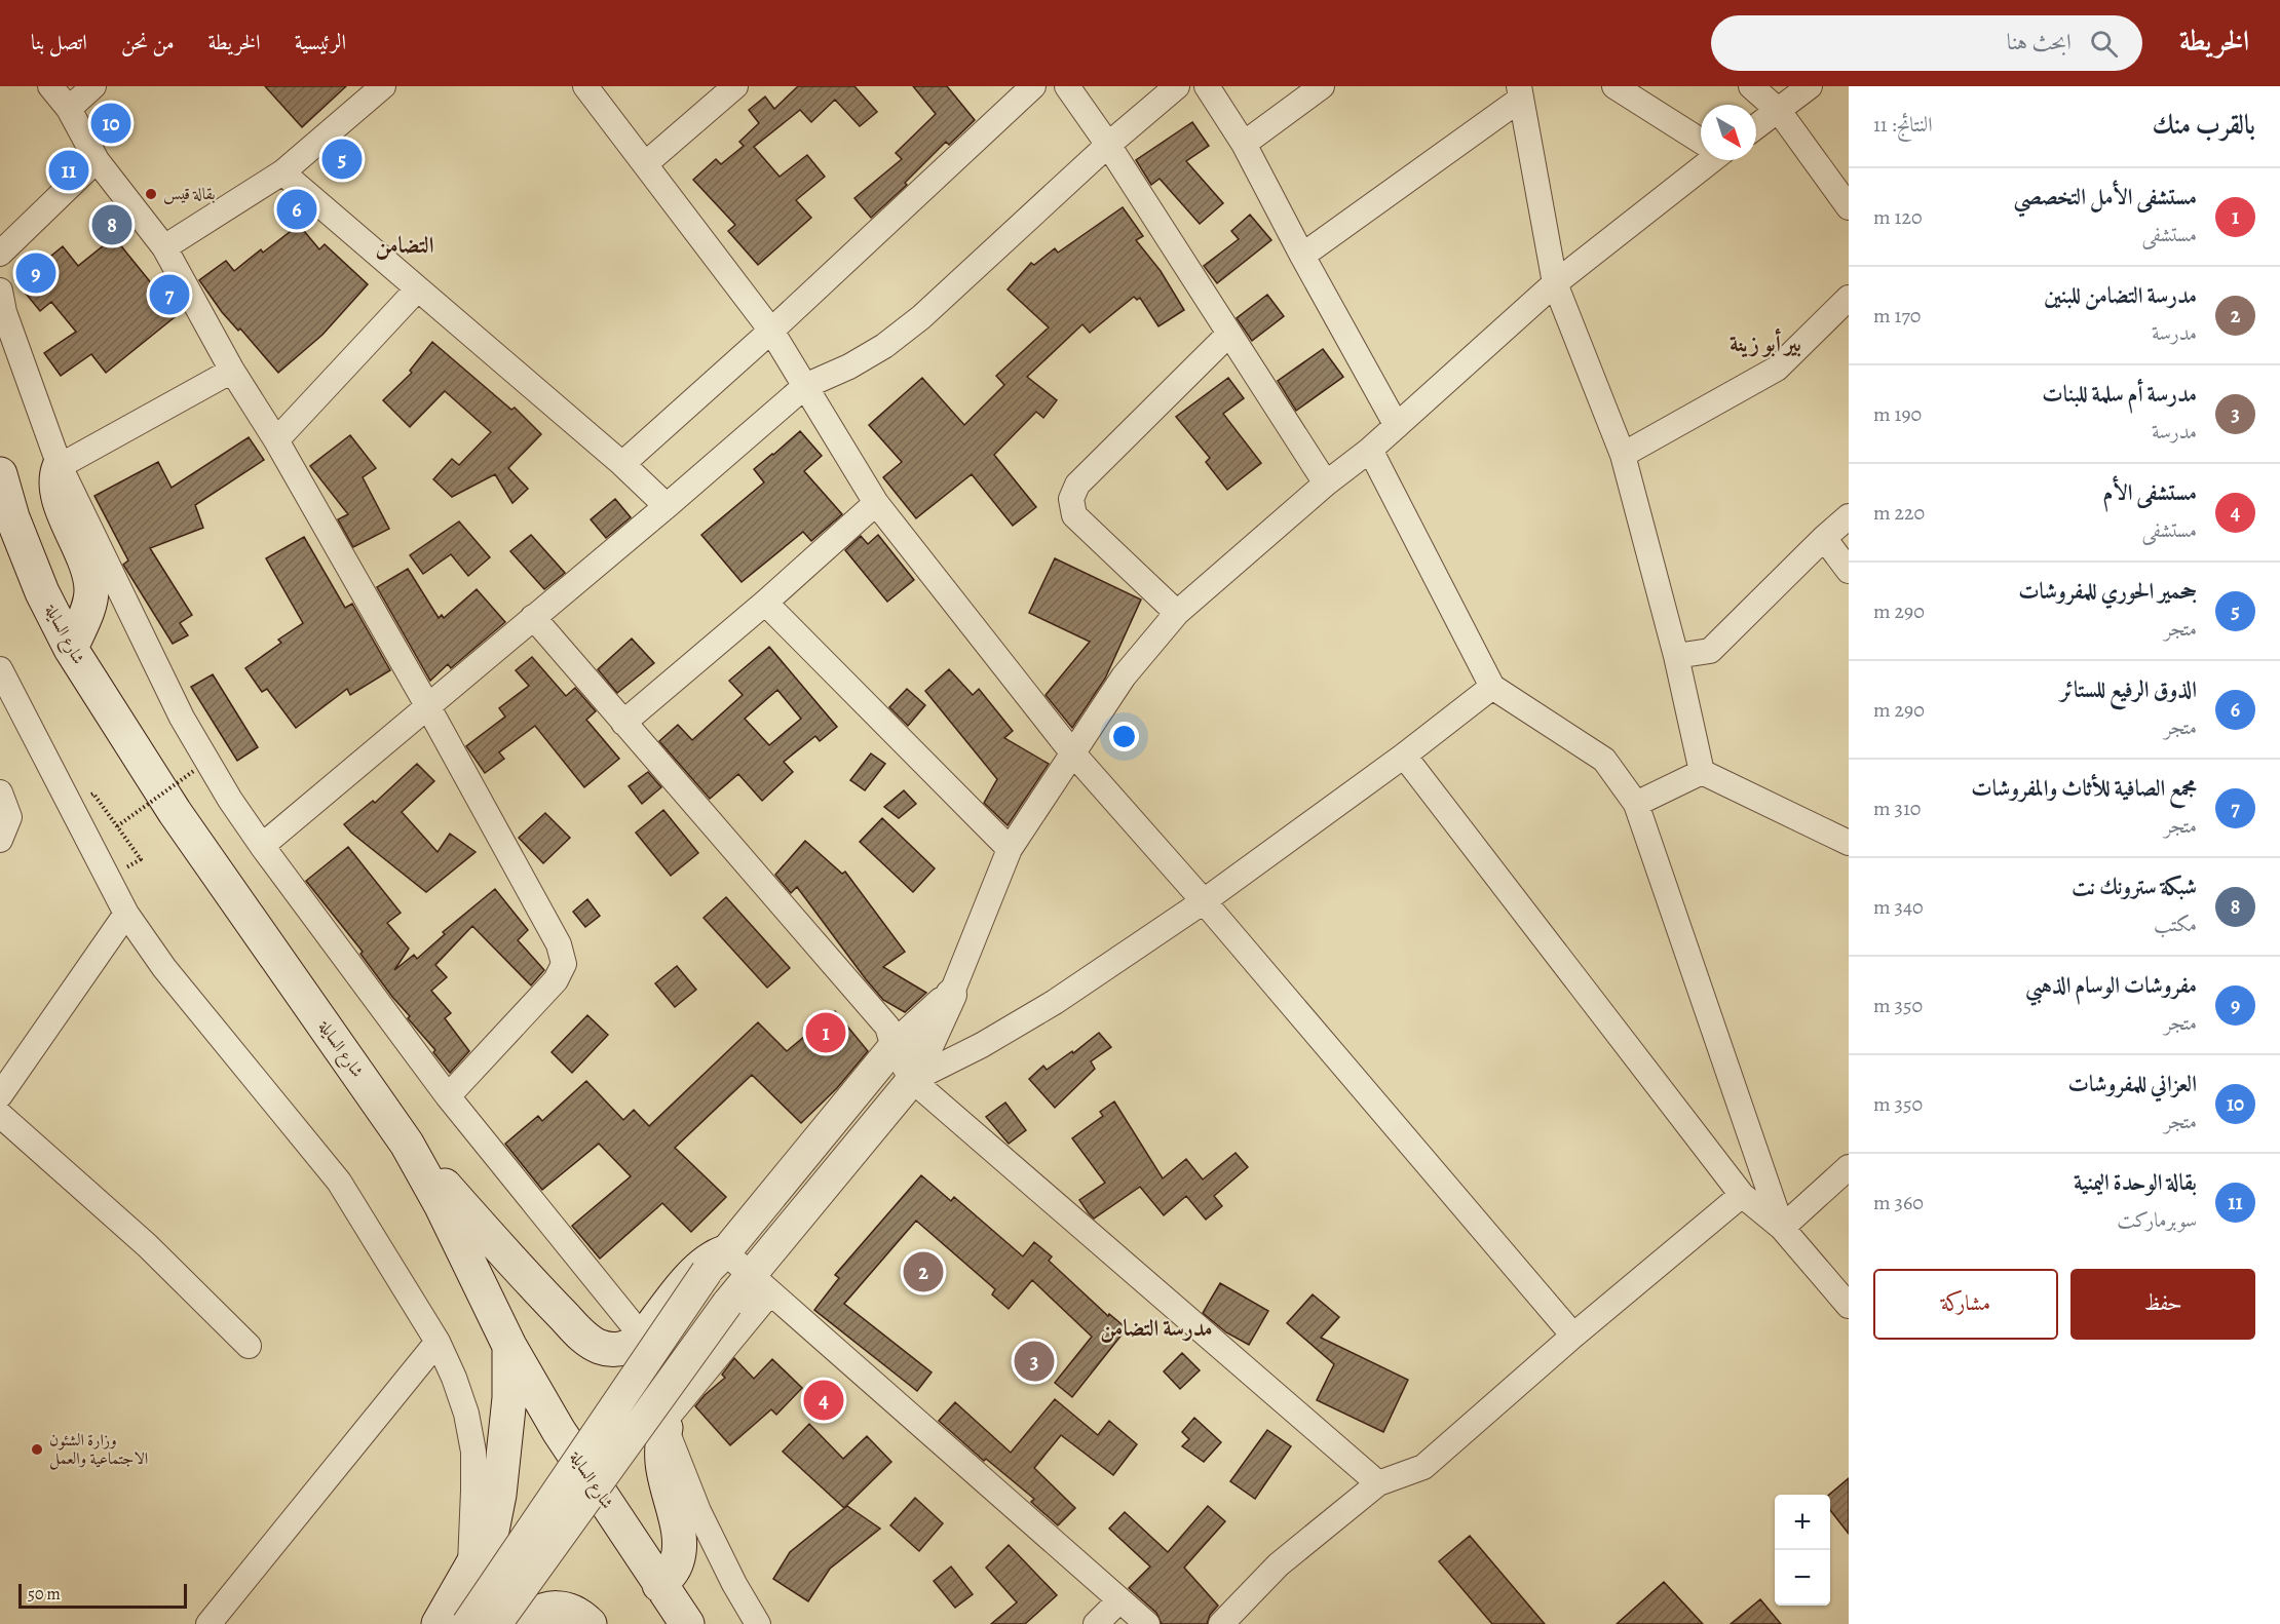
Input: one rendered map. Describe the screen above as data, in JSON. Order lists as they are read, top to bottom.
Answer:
{
  "streets": {
    "main road": ["شارع السايلة"]
  },
  "districts": ["التضامن", "بير أبو زينة", "مدرسة التضامن"],
  "places": ["بقالة قيس", "وزارة الشئون الاجتماعية والعمل"],
  "scale_bar": "50 m",
  "north": "bottom right",
  "page": {
    "header": "الخريطة",
    "search": "ابحث هنا",
    "nav": [
      "الرئيسية",
      "الخريطة",
      "من نحن",
      "اتصل بنا"
    ],
    "heading": ["بالقرب منك", "النتائج: 11"],
    "pins": [
      "10",
      "5",
      "11",
      "6",
      "8",
      "9",
      "7",
      "1",
      "2",
      "3",
      "4"
    ],
    "list": [
      {
        "mark": "1",
        "name": "مستشفى الأمل التخصصي",
        "note": "مستشفى",
        "value": "120 m"
      },
      {
        "mark": "2",
        "name": "مدرسة التضامن للبنين",
        "note": "مدرسة",
        "value": "170 m"
      },
      {
        "mark": "3",
        "name": "مدرسة أم سلمة للبنات",
        "note": "مدرسة",
        "value": "190 m"
      },
      {
        "mark": "4",
        "name": "مستشفى الأم",
        "note": "مستشفى",
        "value": "220 m"
      },
      {
        "mark": "5",
        "name": "جحمير الحوري للمفروشات",
        "note": "متجر",
        "value": "290 m"
      },
      {
        "mark": "6",
        "name": "الذوق الرفيع للستائر",
        "note": "متجر",
        "value": "290 m"
      },
      {
        "mark": "7",
        "name": "مجمع الصافية للأثاث والمفروشات",
        "note": "متجر",
        "value": "310 m"
      },
      {
        "mark": "8",
        "name": "شبكة سترونك نت",
        "note": "مكتب",
        "value": "340 m"
      },
      {
        "mark": "9",
        "name": "مفروشات الوسام الذهبي",
        "note": "متجر",
        "value": "350 m"
      },
      {
        "mark": "10",
        "name": "العزاني للمفروشات",
        "note": "متجر",
        "value": "350 m"
      },
      {
        "mark": "11",
        "name": "بقالة الوحدة اليمنية",
        "note": "سوبرماركت",
        "value": "360 m"
      }
    ],
    "buttons": ["حفظ", "مشاركة"],
    "map_buttons": ["+", "−"],
    "scale": "50 m"
  }
}
